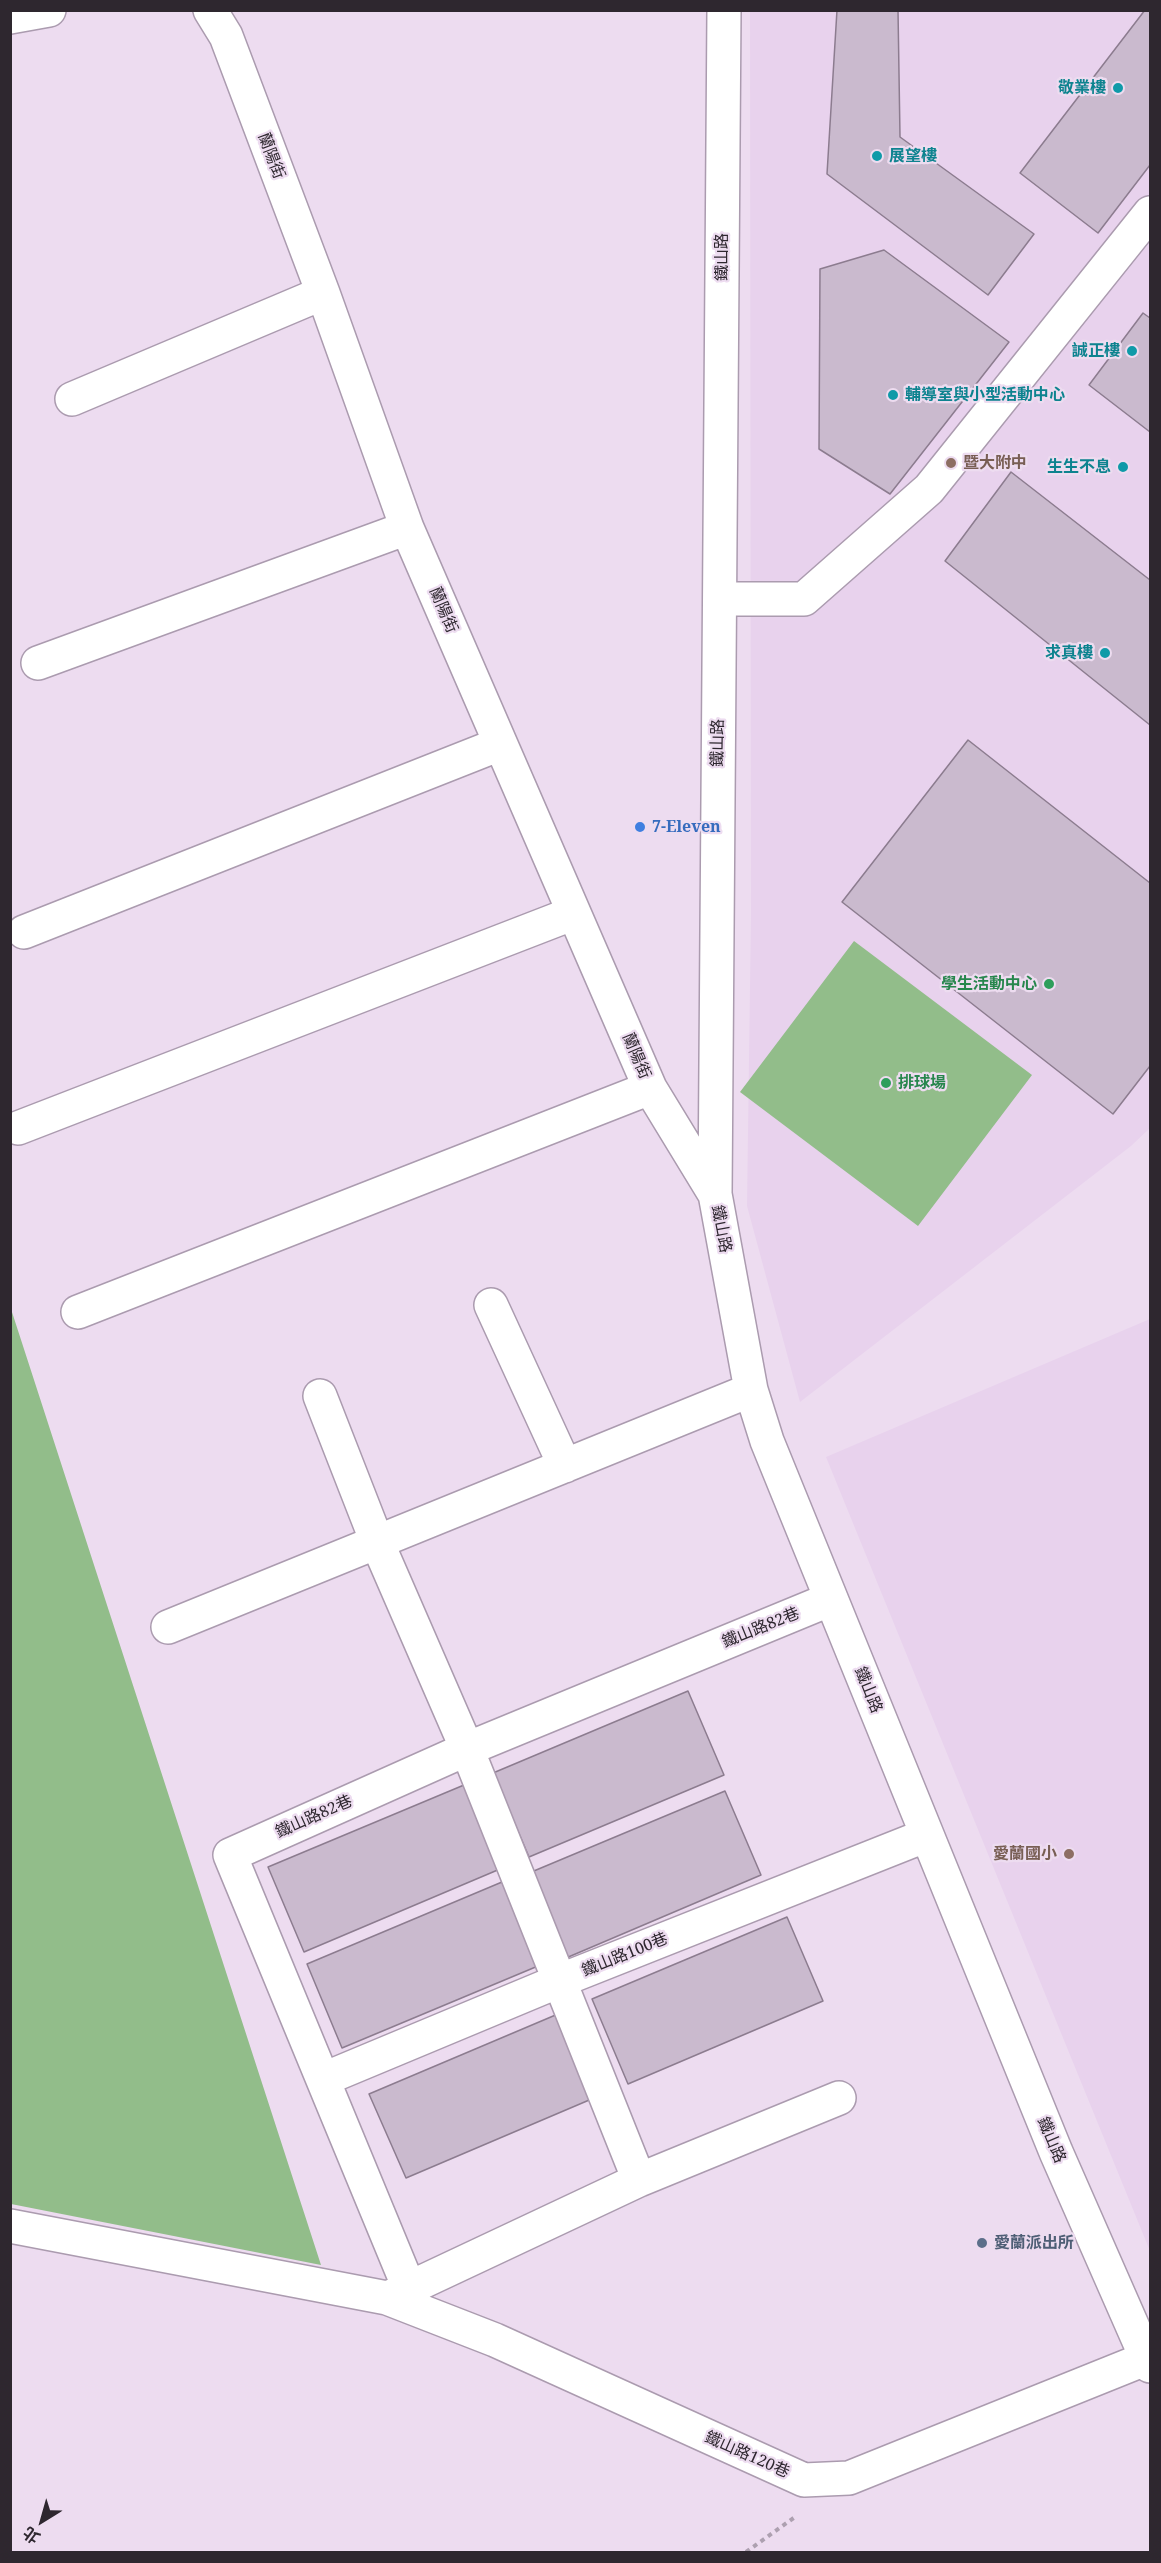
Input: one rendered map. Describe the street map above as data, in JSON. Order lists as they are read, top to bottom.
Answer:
{
  "streets": {
    "street": [
      "蘭陽街",
      "鐵山路",
      "鐵山路82巷",
      "鐵山路100巷",
      "鐵山路120巷"
    ]
  },
  "crossings": [
    ["蘭陽街", "鐵山路"],
    ["鐵山路", "鐵山路82巷"],
    ["鐵山路", "鐵山路100巷"],
    ["鐵山路", "鐵山路120巷"],
    ["鐵山路82巷", "鐵山路100巷"],
    ["鐵山路82巷", "鐵山路120巷"]
  ],
  "places": [
    "敬業樓",
    "展望樓",
    "誠正樓",
    "輔導室與小型活動中心",
    "暨大附中",
    "生生不息",
    "求真樓",
    "7-Eleven",
    "學生活動中心",
    "排球場",
    "愛蘭國小",
    "愛蘭派出所"
  ],
  "north": "bottom left"
}
